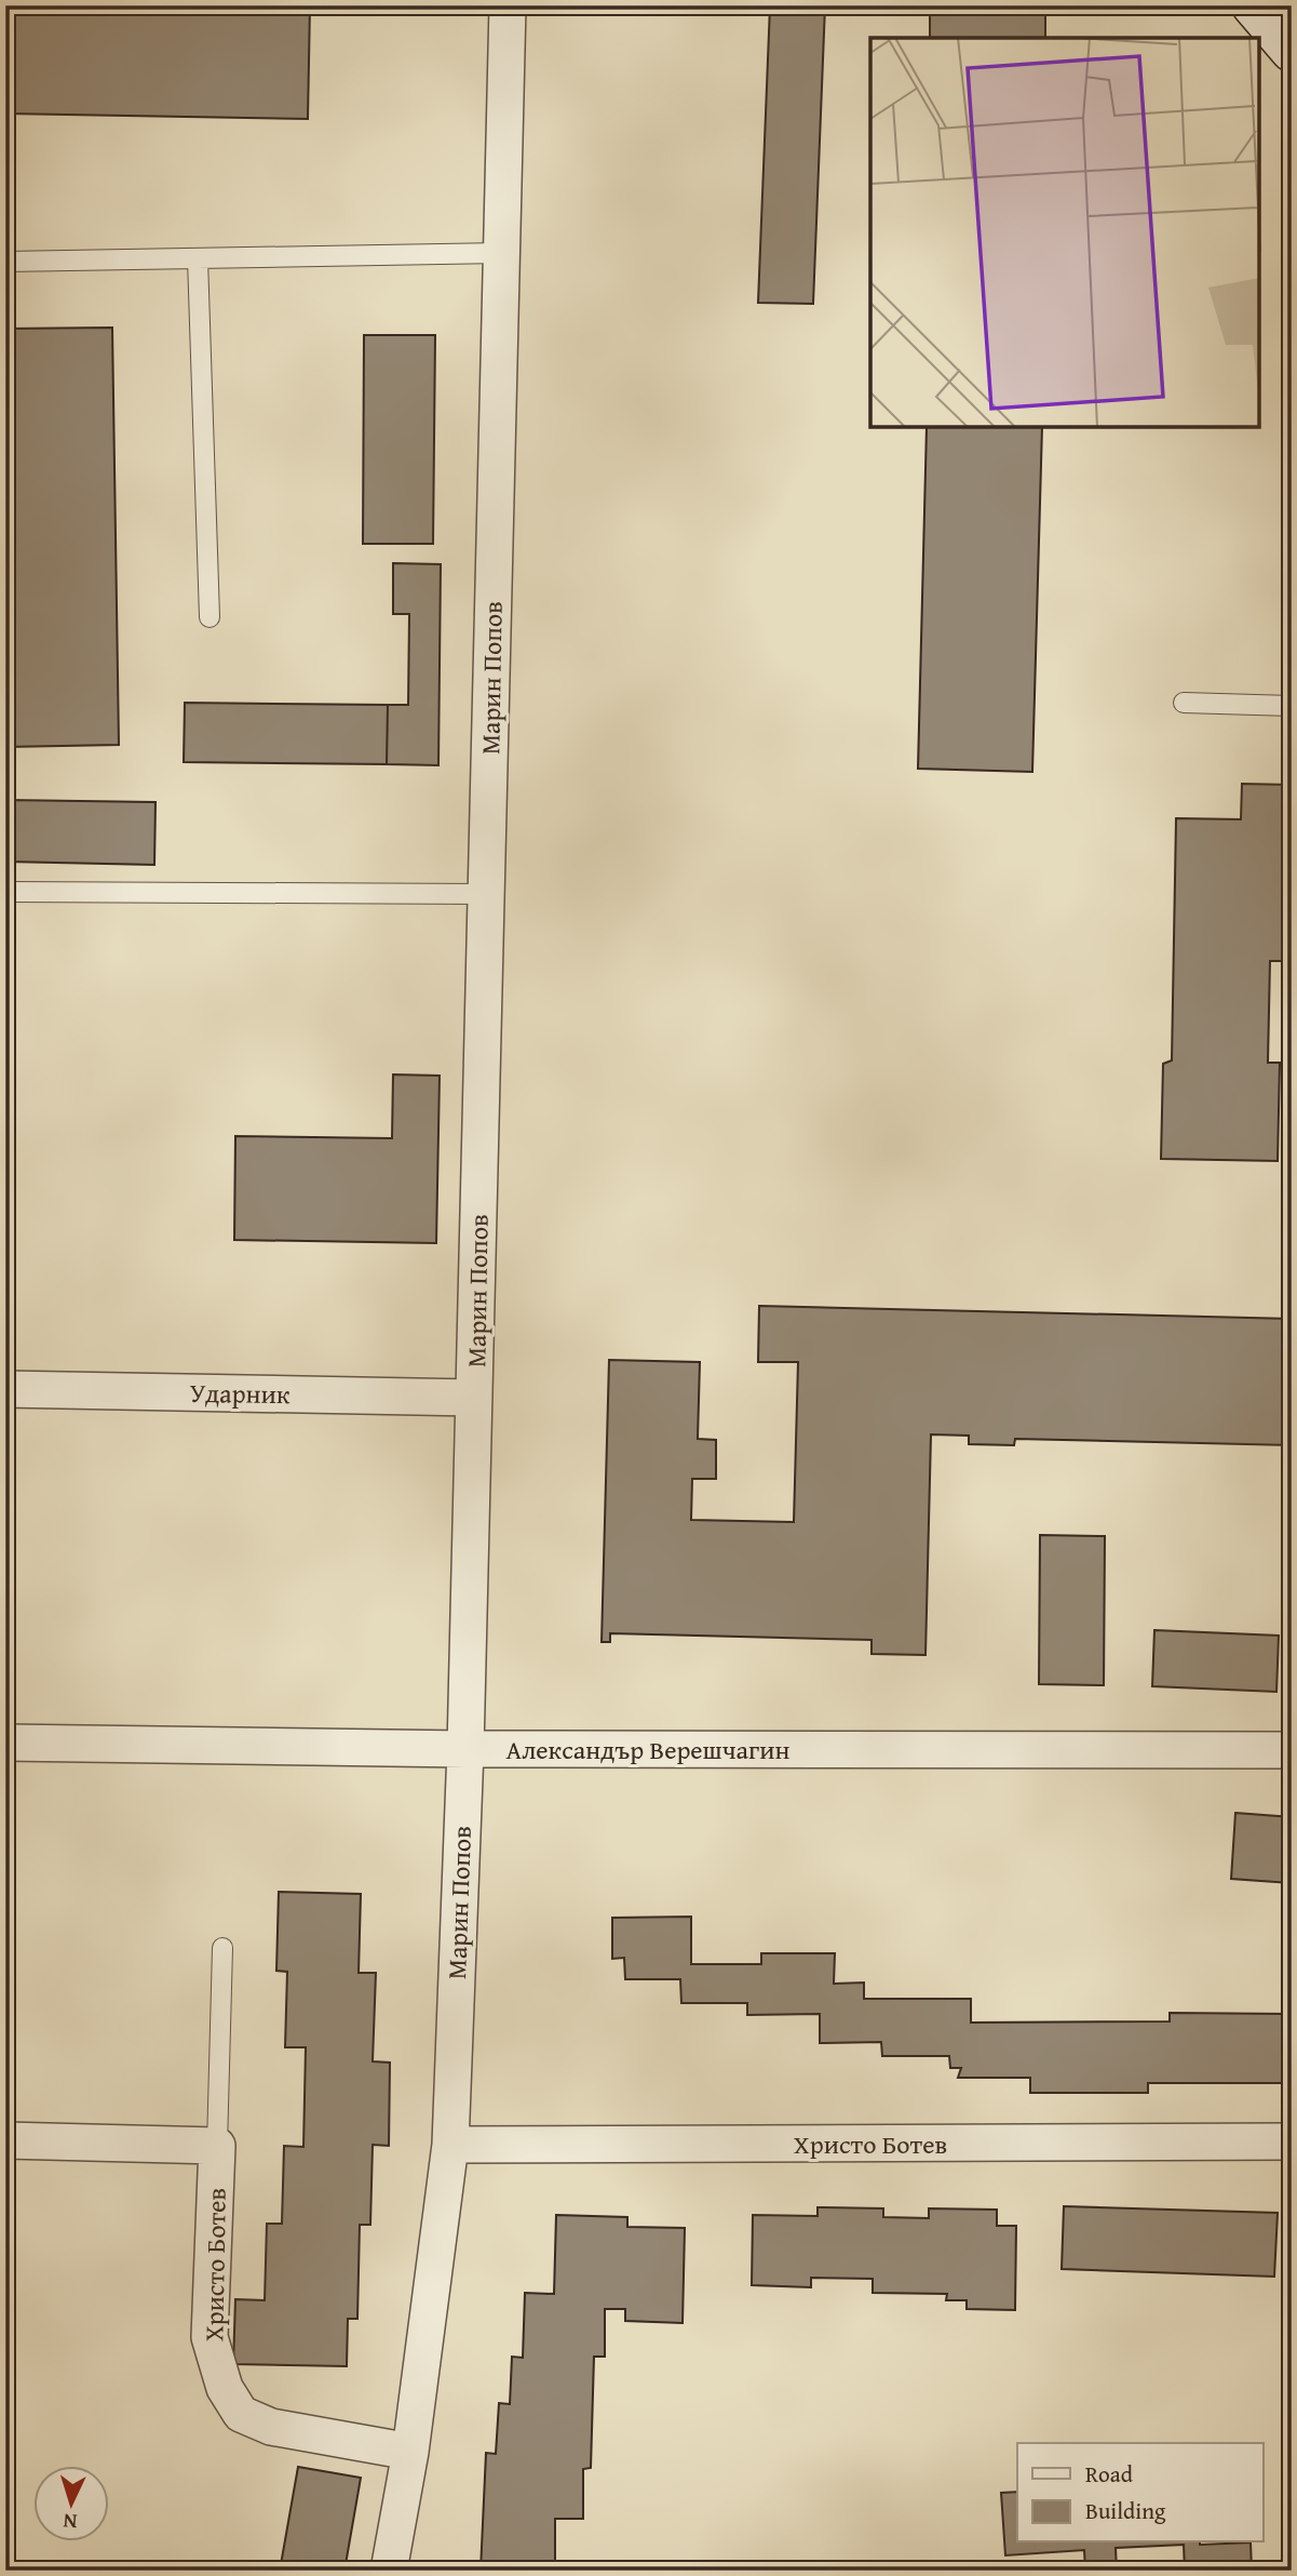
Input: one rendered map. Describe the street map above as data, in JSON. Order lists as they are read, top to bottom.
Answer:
{
  "streets": {
    "street": [
      "Марин Попов",
      "Ударник",
      "Александър Верешчагин",
      "Христо Ботев"
    ]
  },
  "crossings": [
    ["Марин Попов", "Ударник"],
    ["Марин Попов", "Александър Верешчагин"],
    ["Марин Попов", "Христо Ботев"]
  ],
  "legend": ["Road", "Building"],
  "north": "bottom"
}
